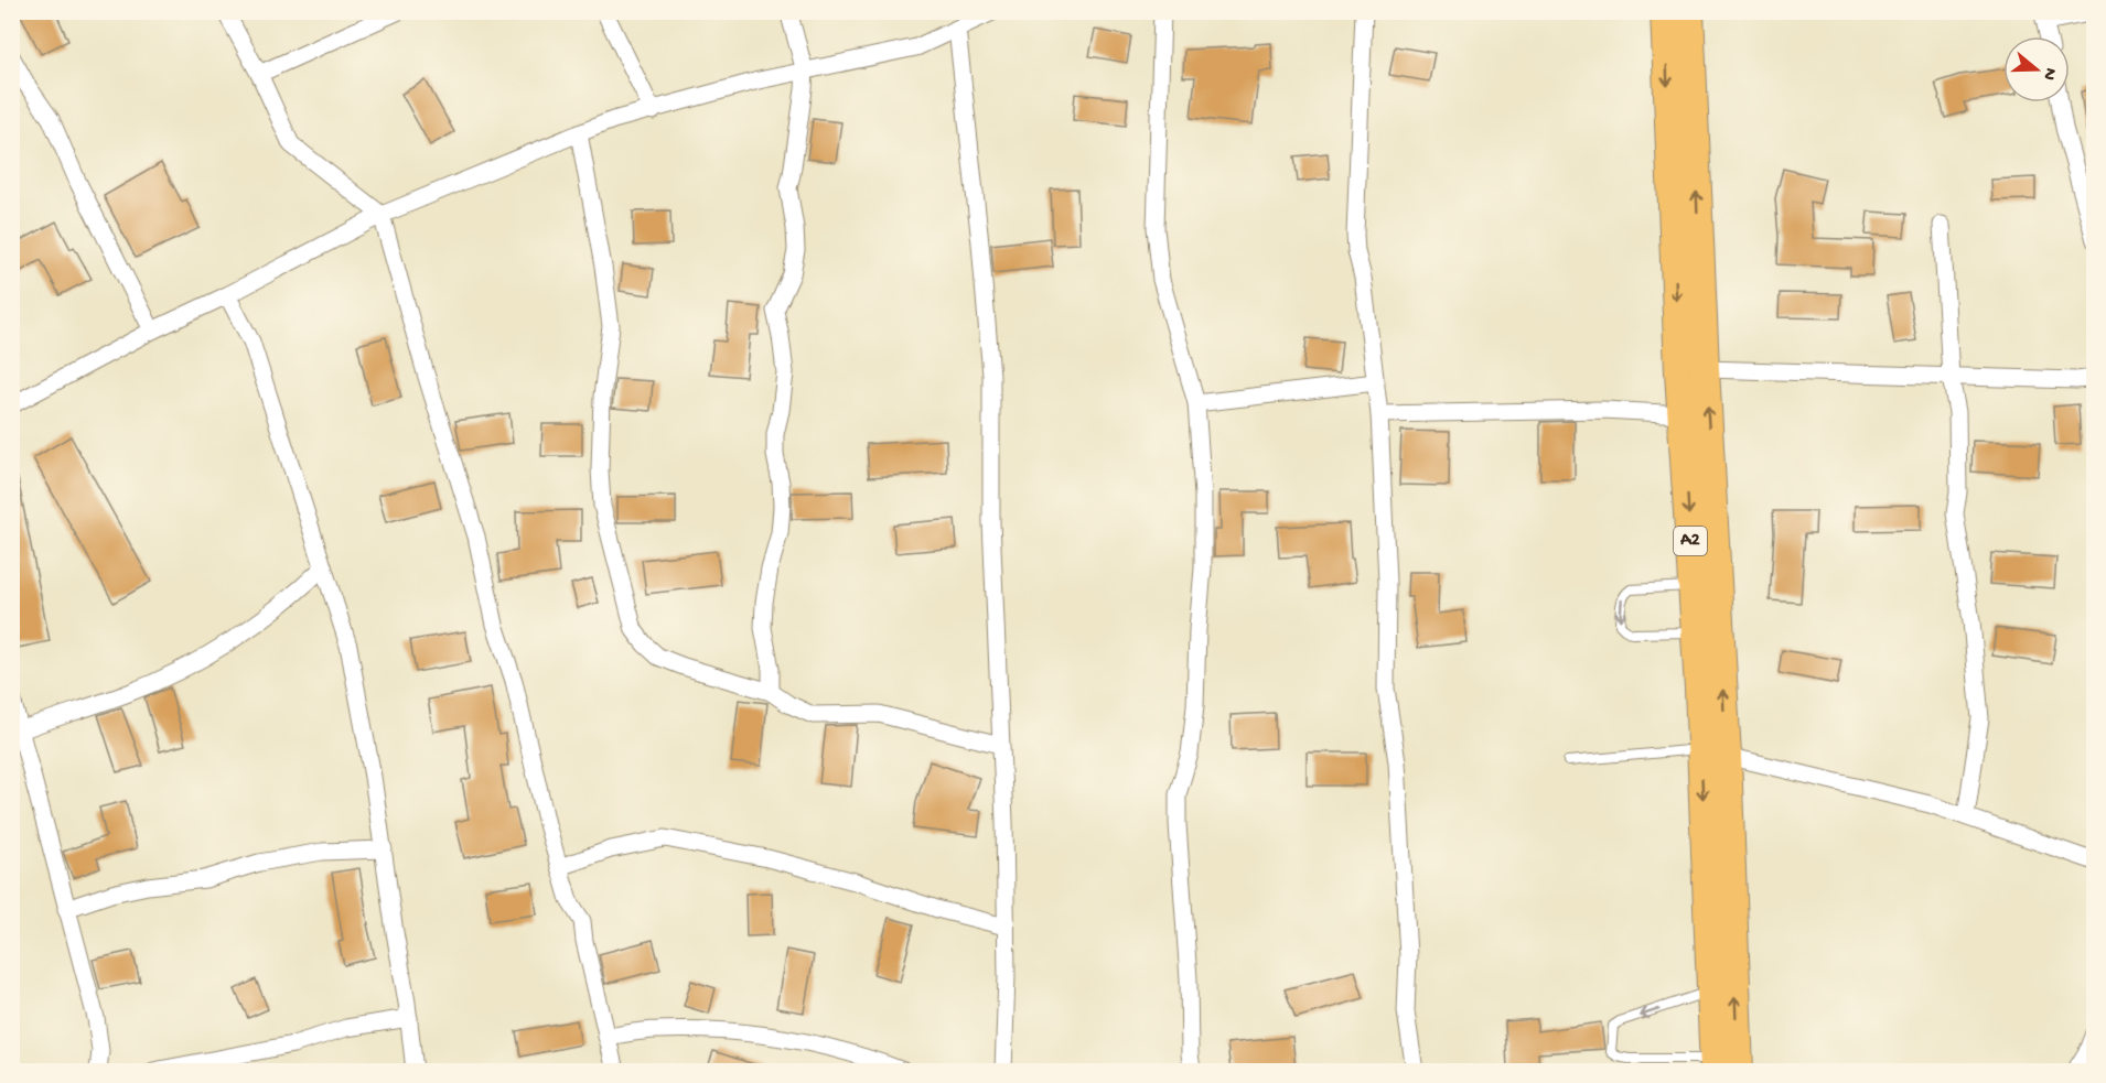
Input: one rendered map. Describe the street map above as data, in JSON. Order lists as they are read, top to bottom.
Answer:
{
  "streets": {
    "highway": ["A2"]
  },
  "north": "right"
}
